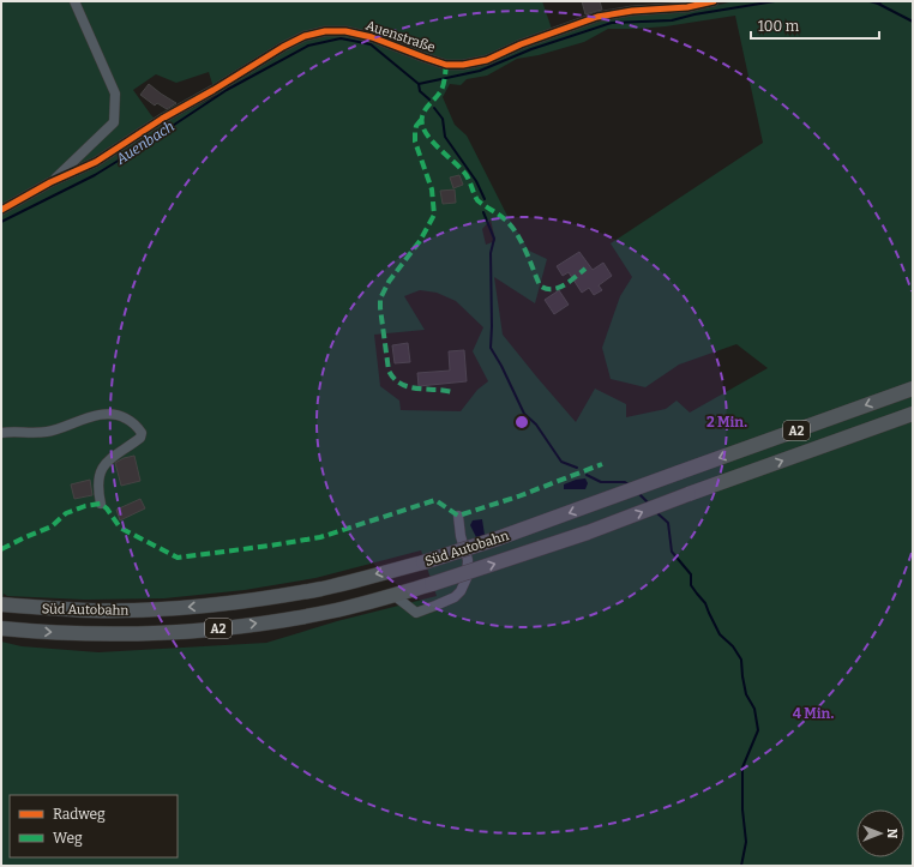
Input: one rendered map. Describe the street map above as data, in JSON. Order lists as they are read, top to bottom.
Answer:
{
  "streets": {
    "highway": ["A2", "Süd Autobahn"],
    "street": ["Auenstraße"]
  },
  "water": ["Auenbach"],
  "legend": ["Radweg", "Weg"],
  "scale_bar": "100 m",
  "north": "right",
  "rings": ["2 Min.", "4 Min."]
}
